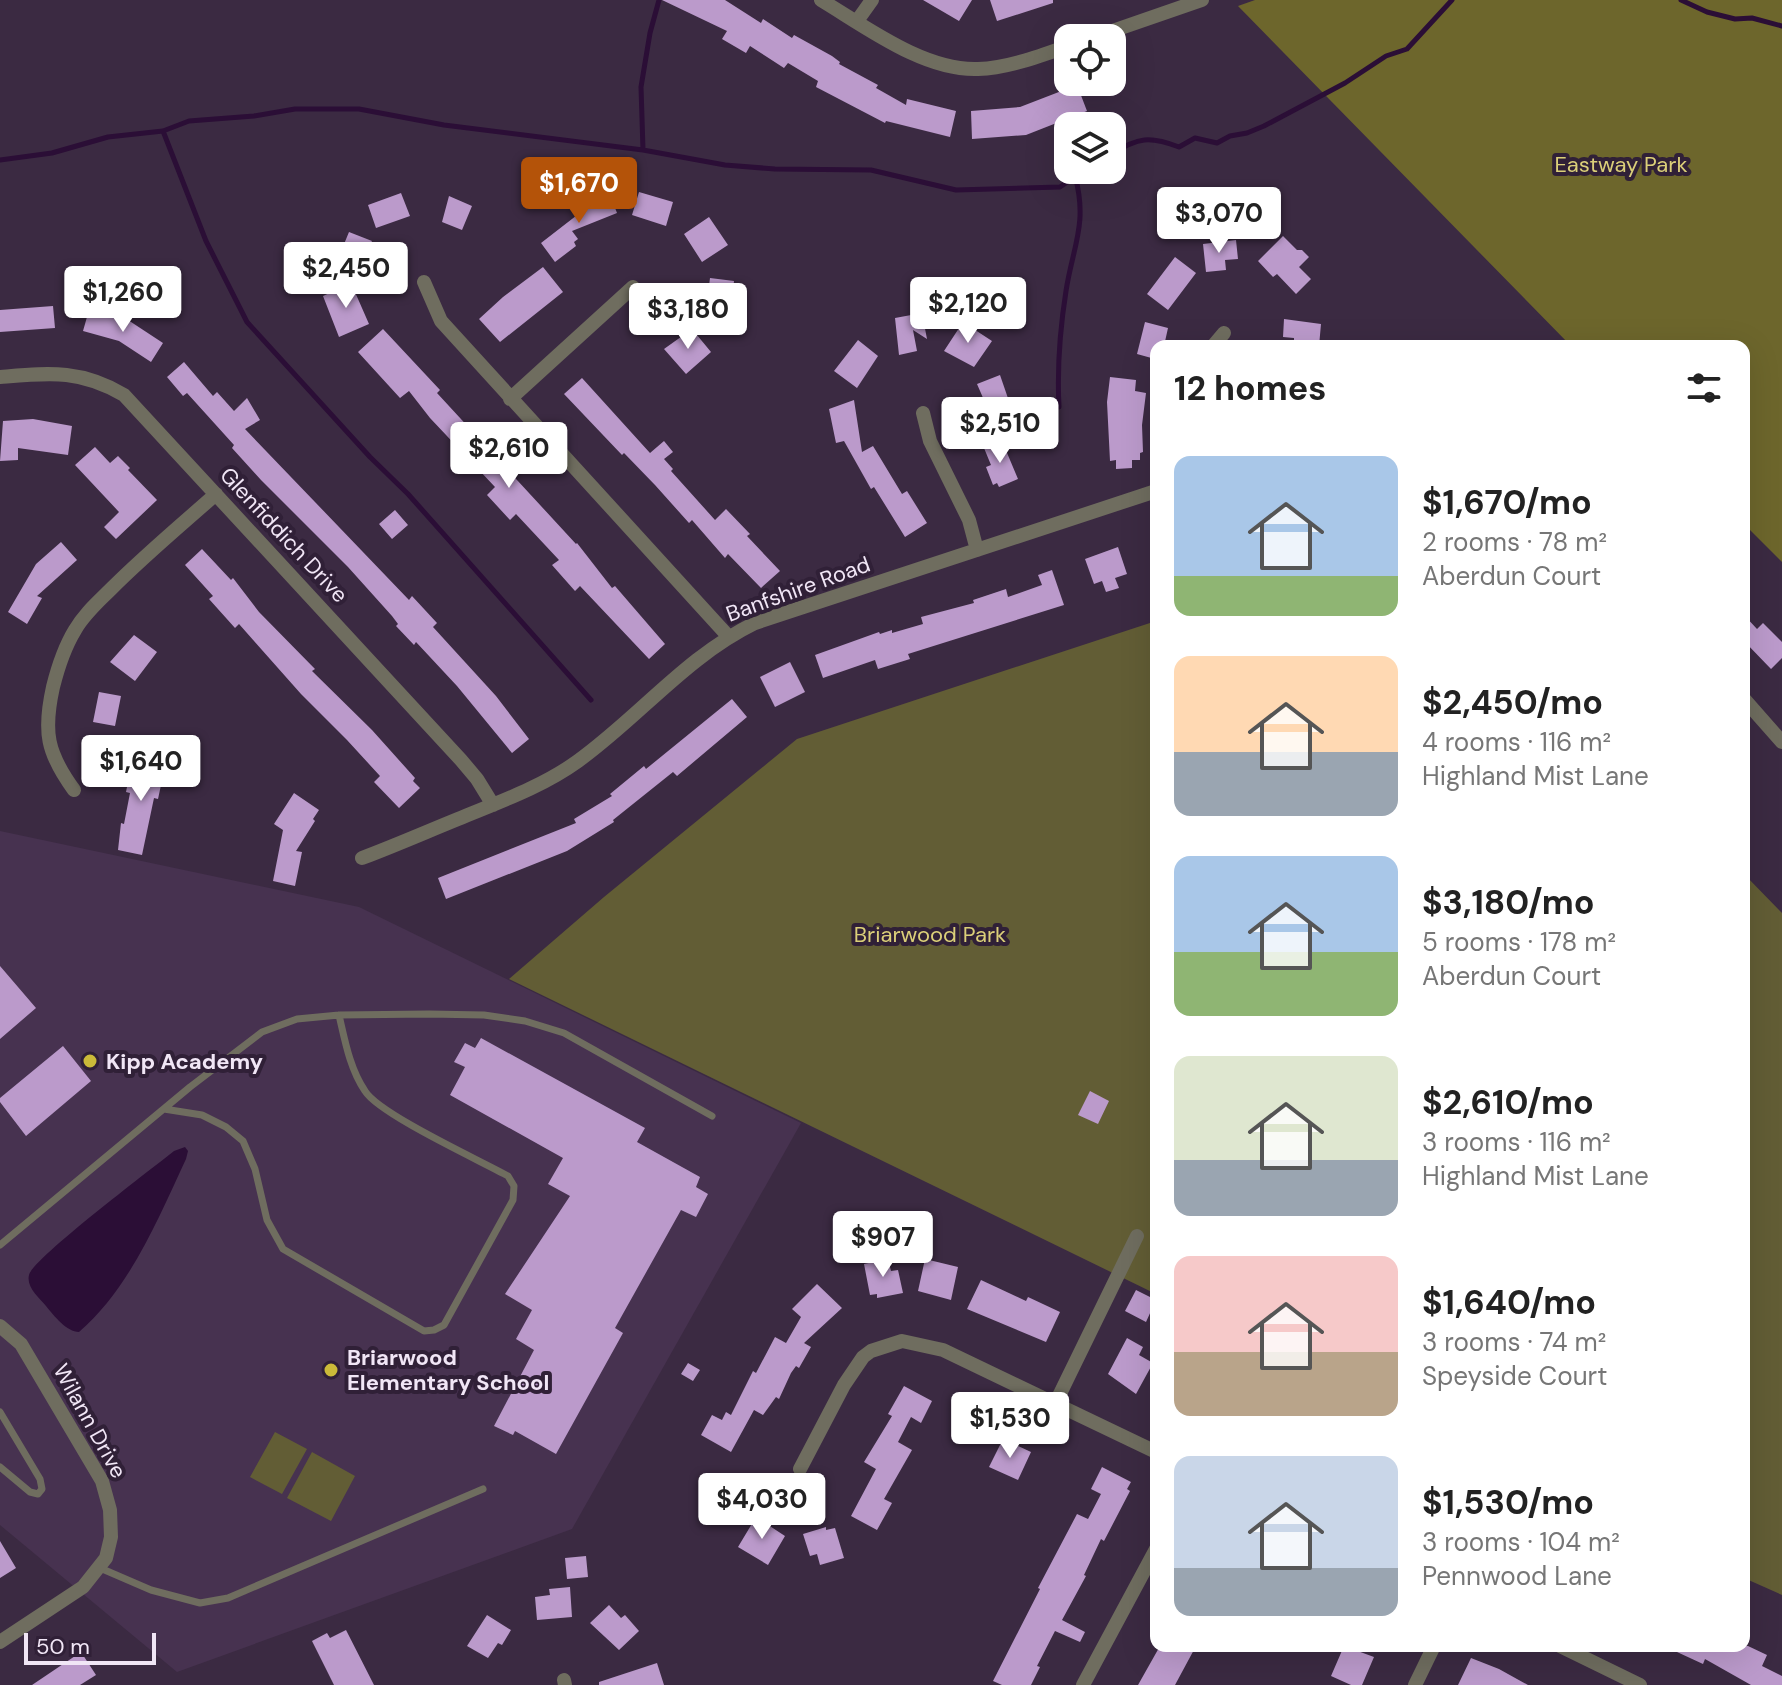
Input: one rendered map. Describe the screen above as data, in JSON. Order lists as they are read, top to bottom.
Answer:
{
  "streets": {
    "street": ["Glenfiddich Drive", "Banfshire Road", "Wilann Drive"]
  },
  "crossings": [
    ["Glenfiddich Drive", "Banfshire Road"]
  ],
  "parks": ["Eastway Park", "Briarwood Park"],
  "places": ["Kipp Academy", "Briarwood Elementary School"],
  "scale_bar": "50 m",
  "page": {
    "price": [
      "$1,670",
      "$3,070",
      "$2,450",
      "$1,260",
      "$2,120",
      "$3,180",
      "$2,510",
      "$2,610",
      "$1,640",
      "$907",
      "$1,530",
      "$4,030"
    ],
    "heading": "12 homes",
    "list": [
      {
        "name": "$1,670/mo",
        "note": "2 rooms · 78 m² · Aberdun Court"
      },
      {
        "name": "$2,450/mo",
        "note": "4 rooms · 116 m² · Highland Mist Lane"
      },
      {
        "name": "$3,180/mo",
        "note": "5 rooms · 178 m² · Aberdun Court"
      },
      {
        "name": "$2,610/mo",
        "note": "3 rooms · 116 m² · Highland Mist Lane"
      },
      {
        "name": "$1,640/mo",
        "note": "3 rooms · 74 m² · Speyside Court"
      },
      {
        "name": "$1,530/mo",
        "note": "3 rooms · 104 m² · Pennwood Lane"
      }
    ],
    "scale": "50 m"
  }
}
